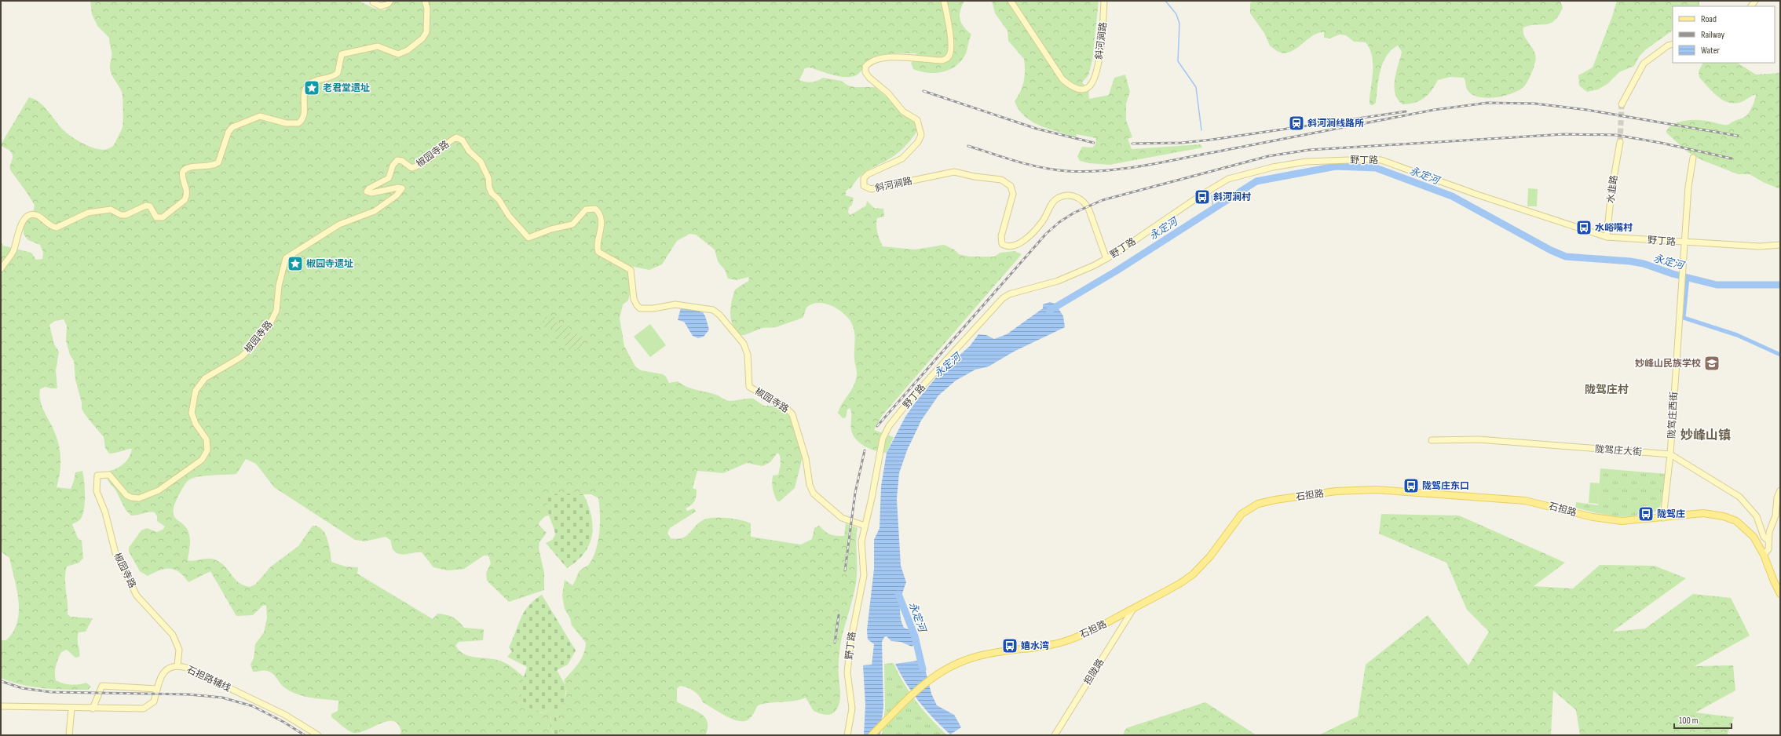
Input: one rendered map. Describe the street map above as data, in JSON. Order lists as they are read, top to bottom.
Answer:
{
  "streets": {
    "main road": ["石担路"],
    "street": [
      "斜河涧路",
      "椒园寺路",
      "野丁路",
      "水韭路",
      "陇驾庄西街",
      "陇驾庄大街",
      "担陇路",
      "石担路辅线"
    ]
  },
  "crossings": [
    ["斜河涧路", "野丁路"],
    ["椒园寺路", "野丁路"],
    ["椒园寺路", "石担路辅线"],
    ["野丁路", "水韭路"],
    ["野丁路", "陇驾庄西街"],
    ["陇驾庄西街", "陇驾庄大街"],
    ["陇驾庄西街", "石担路"],
    ["石担路", "担陇路"]
  ],
  "districts": ["陇驾庄村", "妙峰山镇"],
  "water": ["永定河"],
  "places": {
    "place": ["老君堂遗址", "椒园寺遗址"],
    "station": ["斜河涧线路所"],
    "bus stop": [
      "斜河涧村",
      "水峪嘴村",
      "陇驾庄东口",
      "陇驾庄",
      "嬉水湾"
    ],
    "school or university": ["妙峰山民族学校"]
  },
  "legend": ["Road", "Railway", "Water"],
  "scale_bar": "100 m"
}
